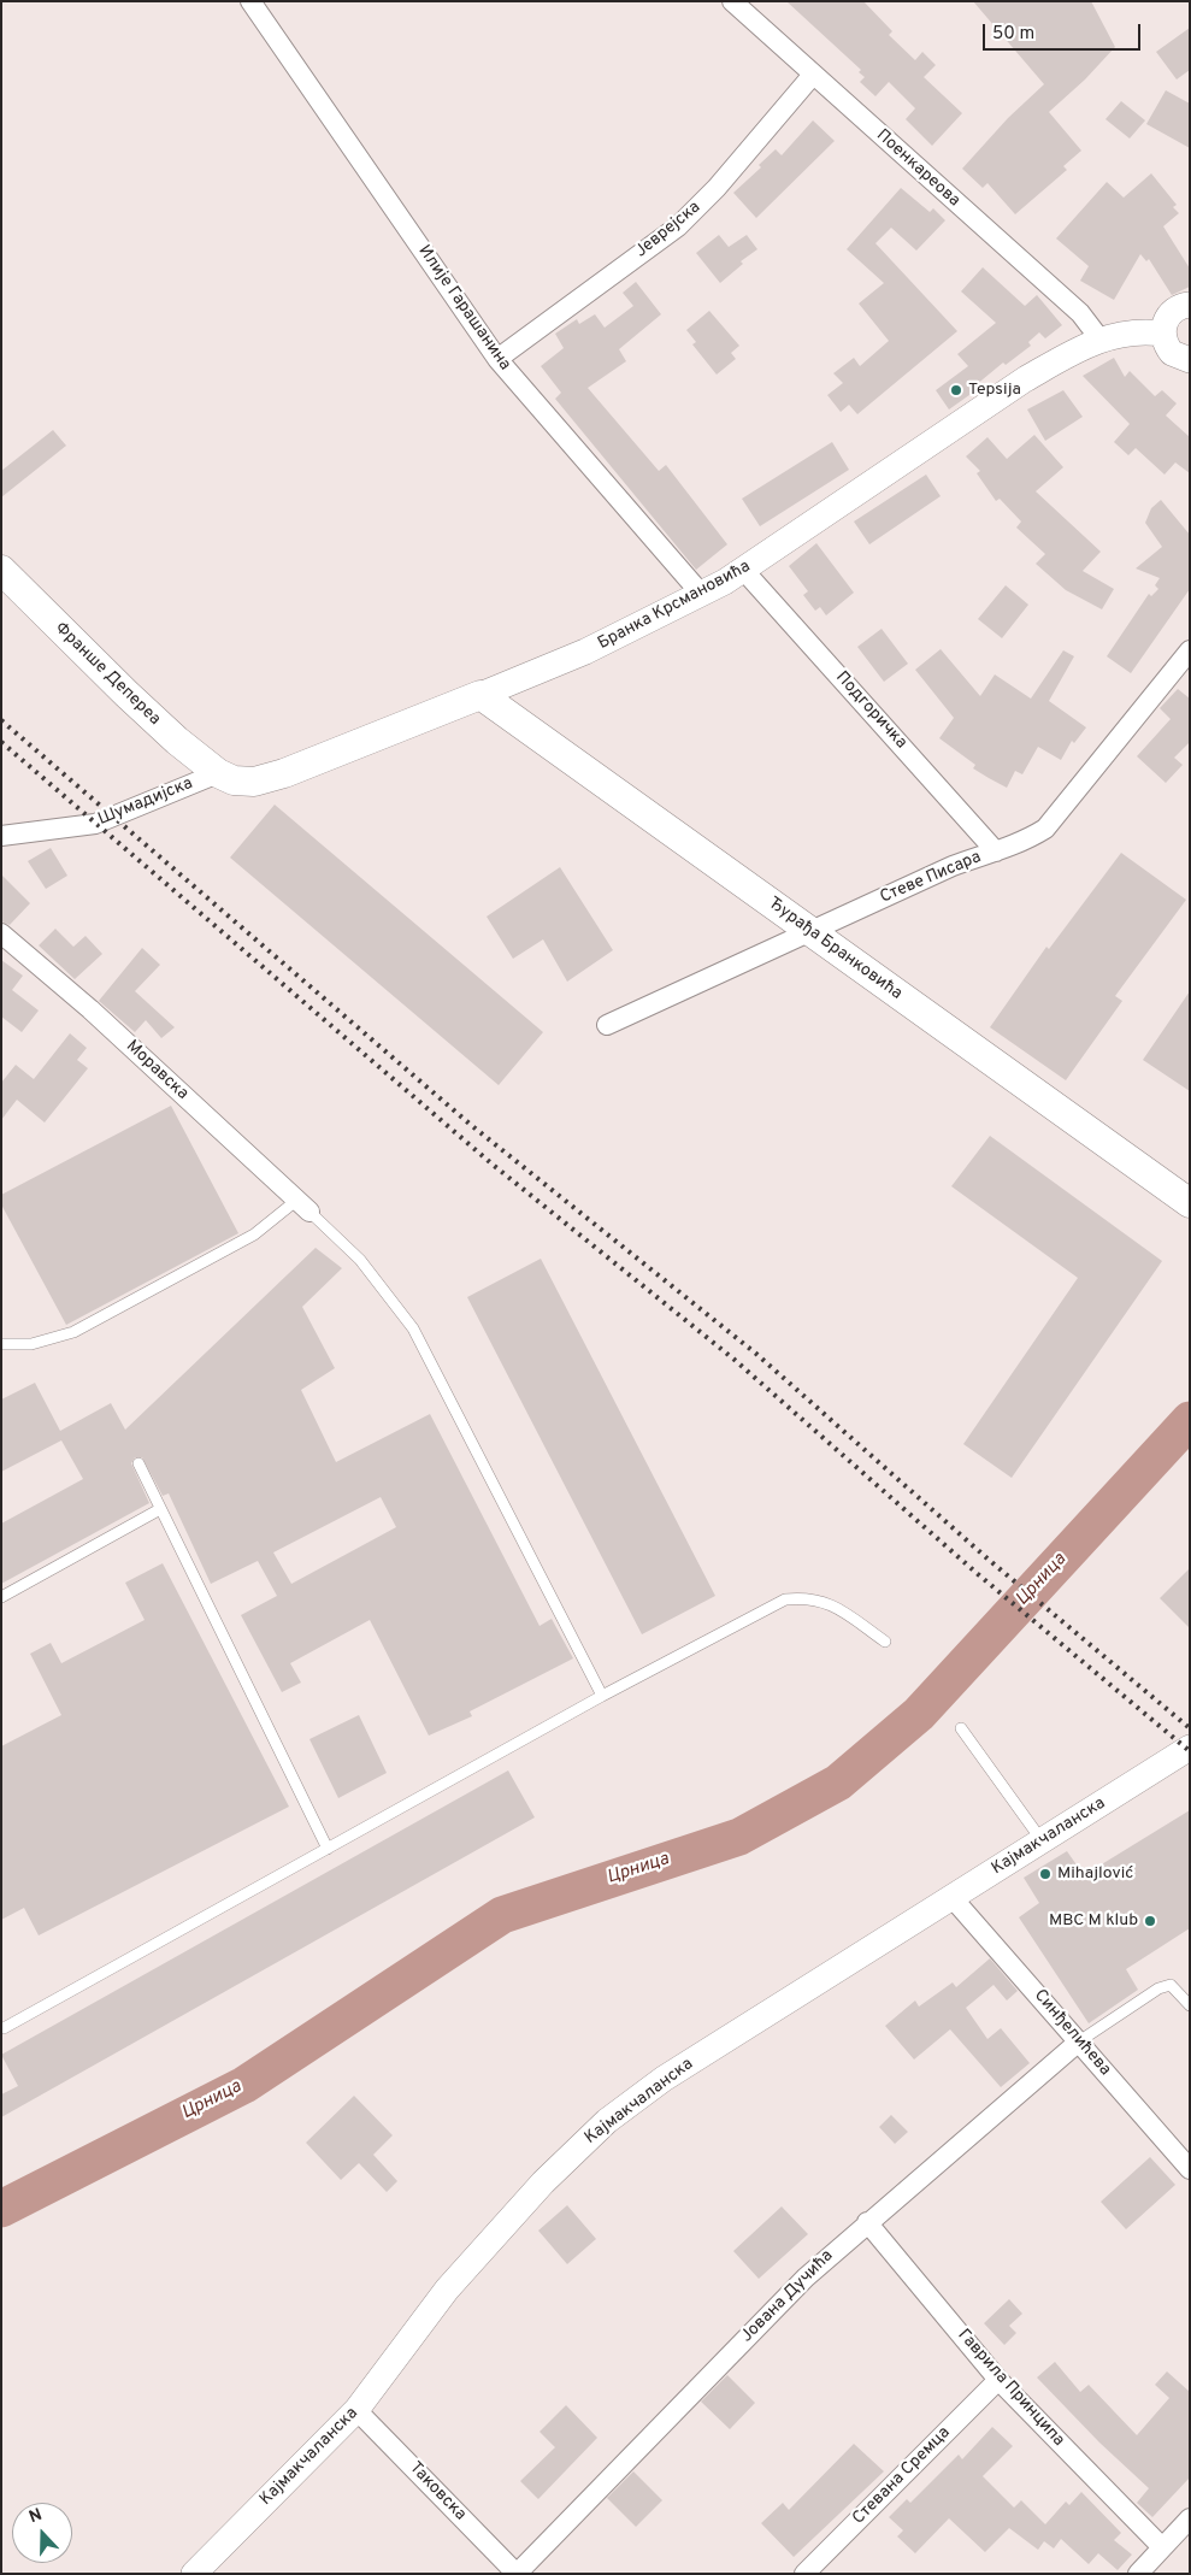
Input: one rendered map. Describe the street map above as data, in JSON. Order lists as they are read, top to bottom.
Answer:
{
  "streets": {
    "main road": ["Бранка Крсмановића", "Франше Депереа", "Ђурађа Бранковића"],
    "street": [
      "Поенкареова",
      "Јеврејска",
      "Илије Гарашанина",
      "Подгоричка",
      "Шумадијска",
      "Стеве Писара",
      "Моравска",
      "Кајмакчаланска",
      "Синђелићева",
      "Јована Дучића",
      "Гаврила Принципа",
      "Стевана Сремца",
      "Таковска"
    ]
  },
  "crossings": [
    ["Поенкареова", "Јеврејска"],
    ["Поенкареова", "Бранка Крсмановића"],
    ["Јеврејска", "Илије Гарашанина"],
    ["Илије Гарашанина", "Бранка Крсмановића"],
    ["Бранка Крсмановића", "Франше Депереа"],
    ["Бранка Крсмановића", "Подгоричка"],
    ["Бранка Крсмановића", "Шумадијска"],
    ["Бранка Крсмановића", "Ђурађа Бранковића"],
    ["Франше Депереа", "Шумадијска"],
    ["Подгоричка", "Стеве Писара"],
    ["Стеве Писара", "Ђурађа Бранковића"],
    ["Кајмакчаланска", "Синђелићева"],
    ["Кајмакчаланска", "Таковска"],
    ["Синђелићева", "Јована Дучића"],
    ["Јована Дучића", "Гаврила Принципа"],
    ["Јована Дучића", "Таковска"],
    ["Гаврила Принципа", "Стевана Сремца"]
  ],
  "water": ["Црница"],
  "places": ["Tepsija", "Mihajlović", "MBC M klub"],
  "scale_bar": "50 m",
  "north": "top"
}
